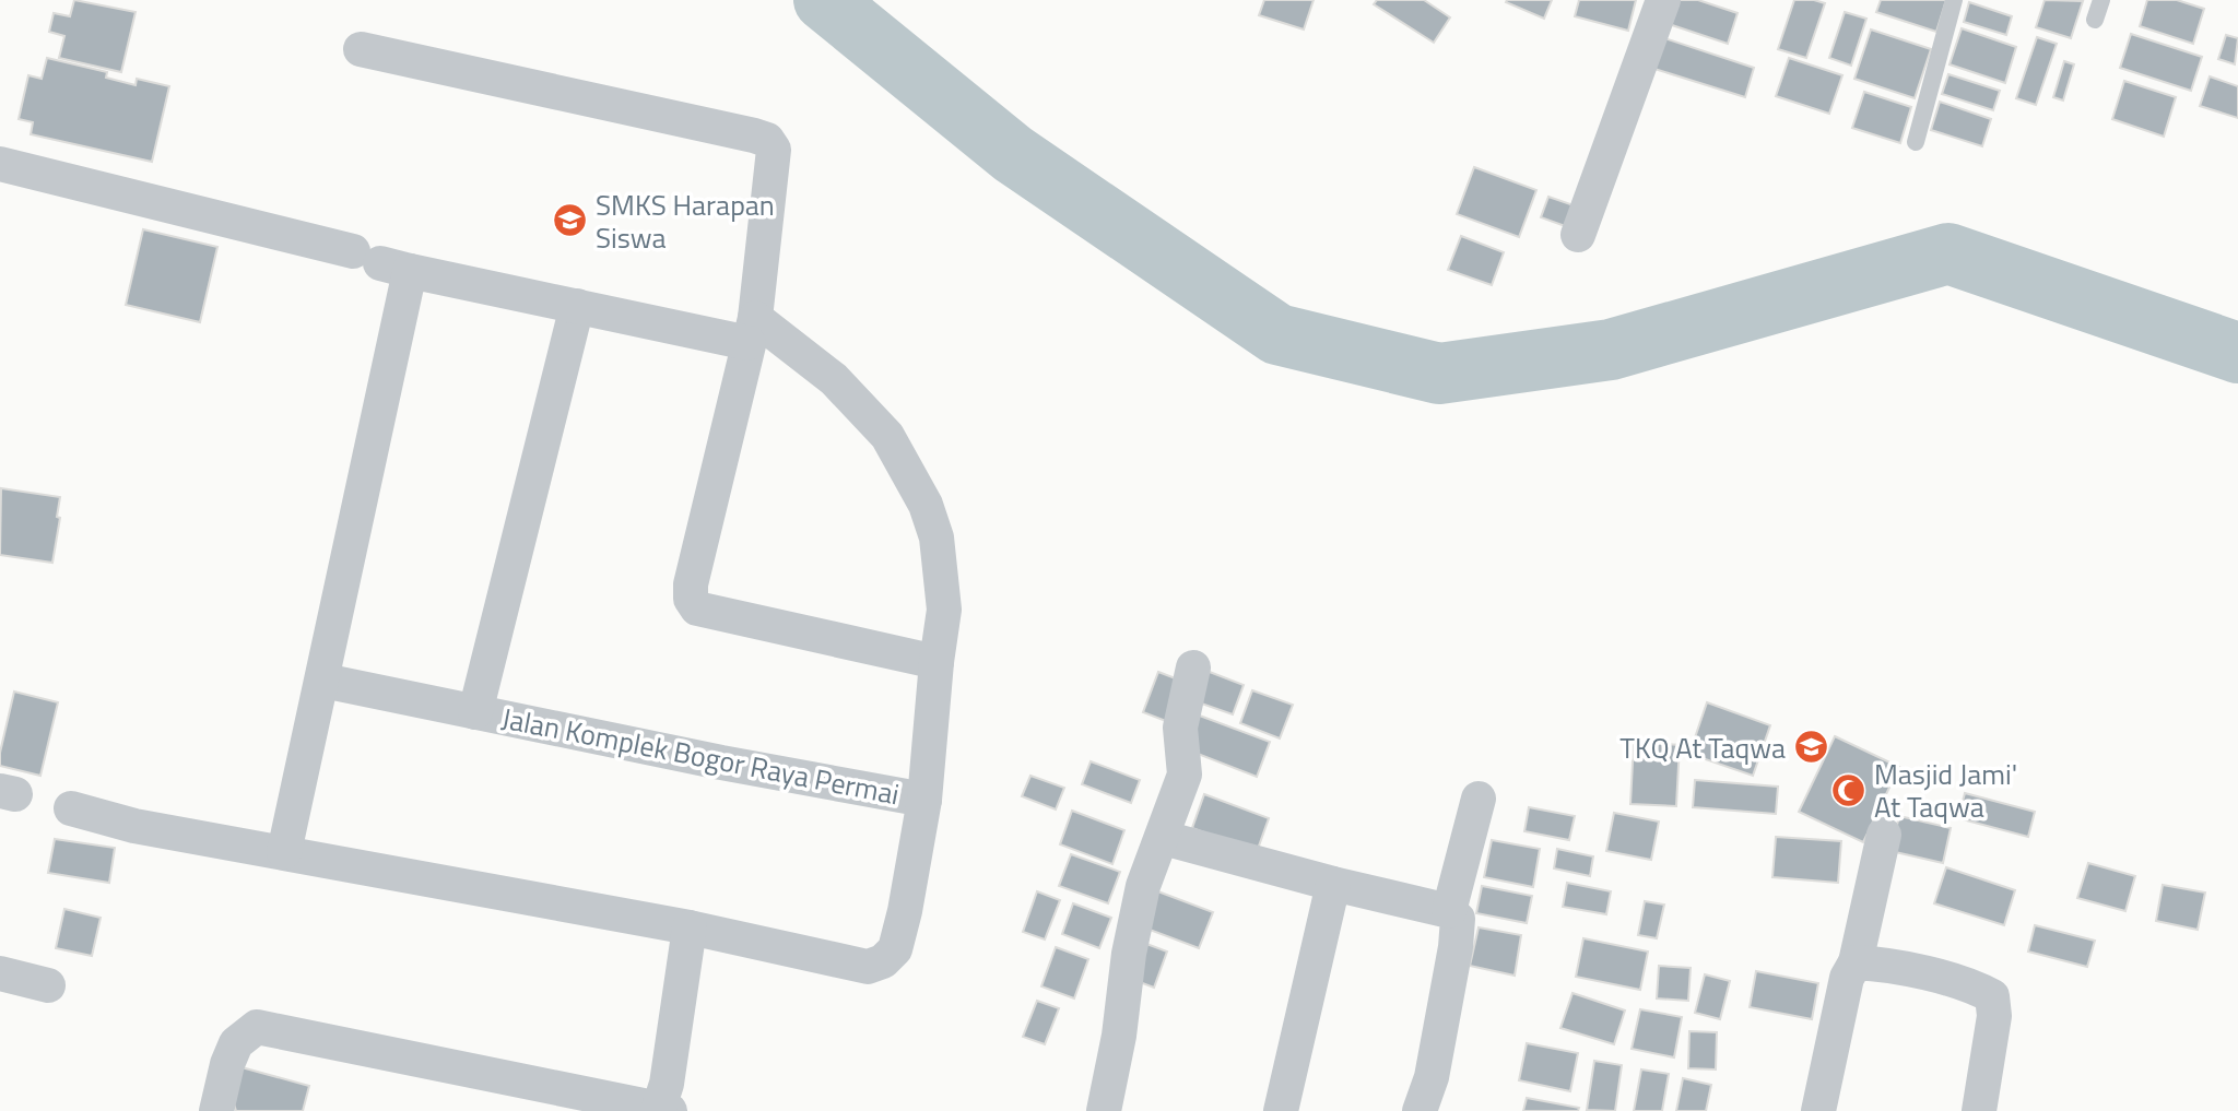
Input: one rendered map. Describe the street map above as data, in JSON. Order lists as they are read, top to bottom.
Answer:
{
  "streets": {
    "street": ["Jalan Komplek Bogor Raya Permai"]
  },
  "places": {
    "school or university": ["SMKS Harapan Siswa", "TKQ At Taqwa"],
    "mosque": ["Masjid Jami' At Taqwa"]
  }
}
